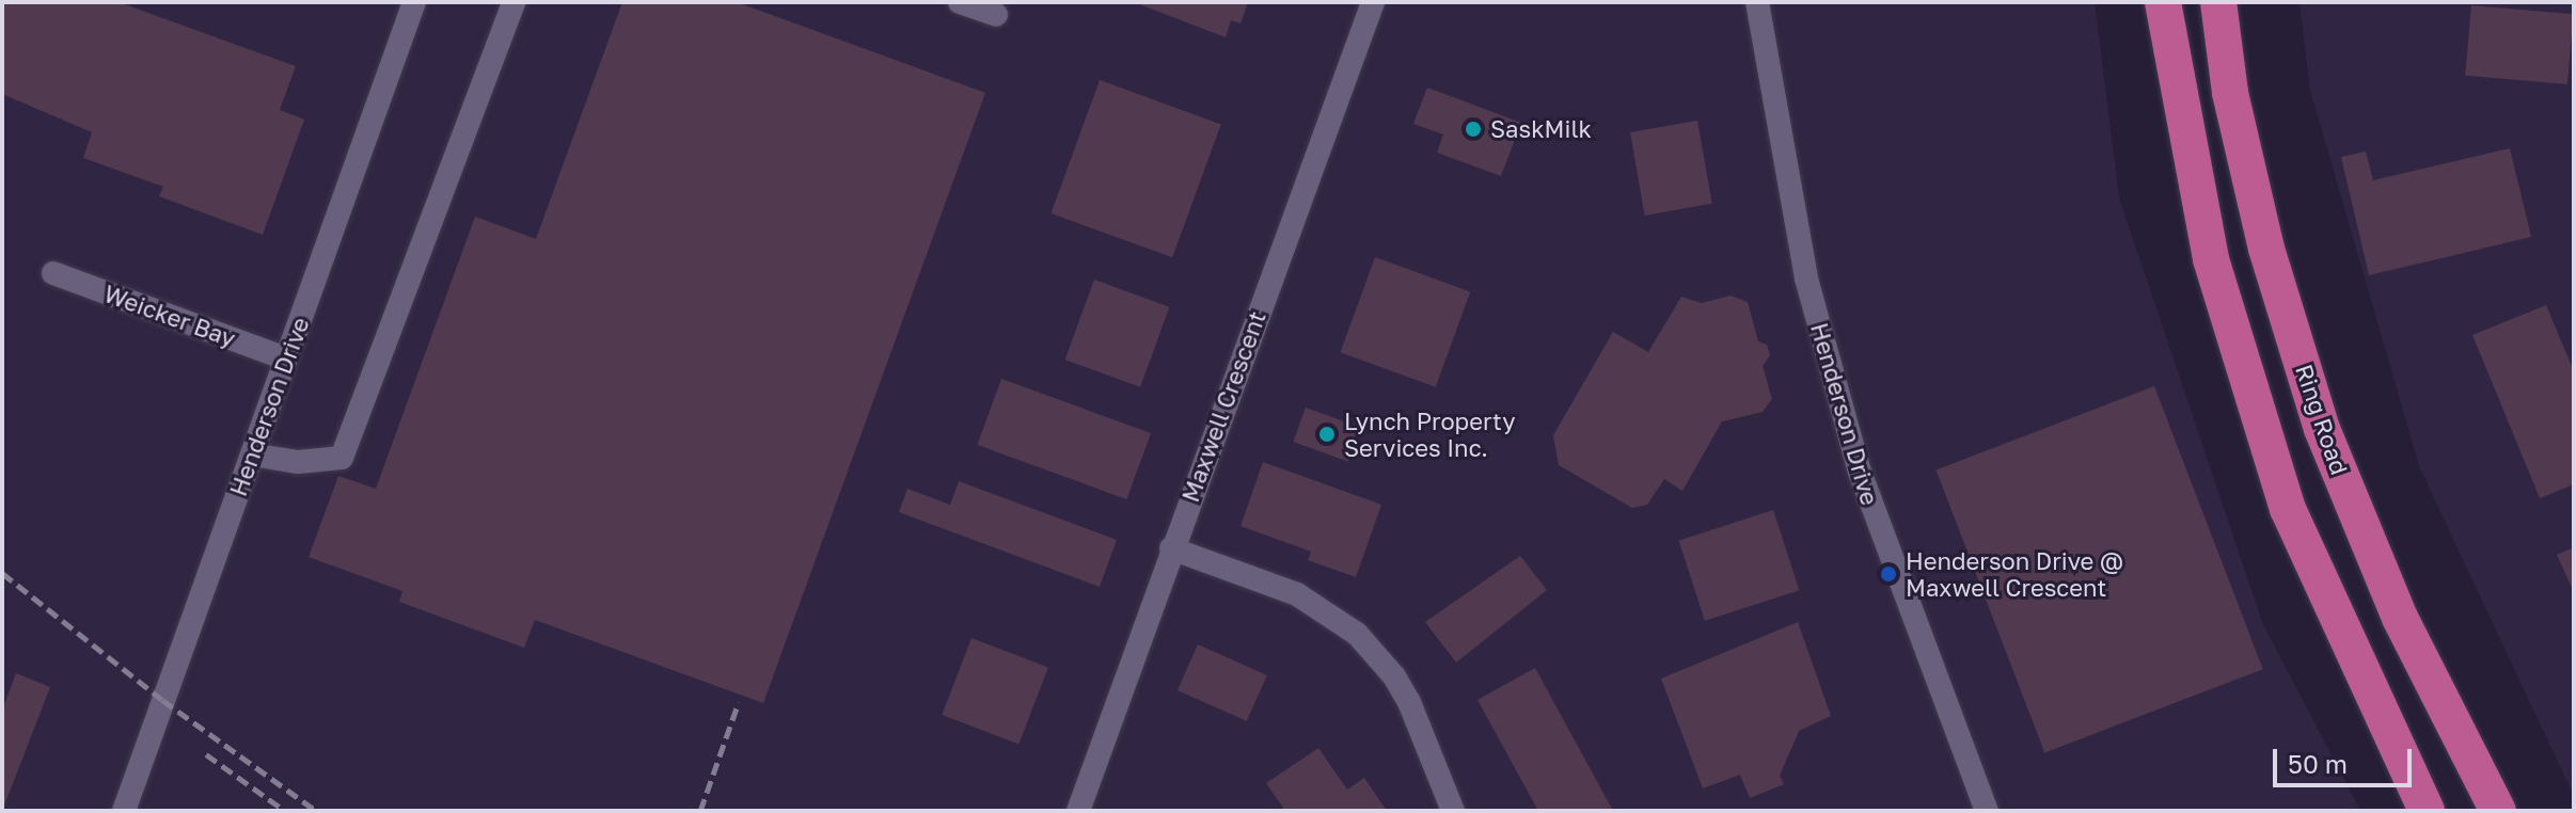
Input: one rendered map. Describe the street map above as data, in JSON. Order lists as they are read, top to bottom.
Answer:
{
  "streets": {
    "highway": ["Ring Road"],
    "street": ["Weicker Bay", "Henderson Drive", "Maxwell Crescent"]
  },
  "crossings": [
    ["Weicker Bay", "Henderson Drive"]
  ],
  "places": ["SaskMilk", "Lynch Property Services Inc.", "Henderson Drive @ Maxwell Crescent"],
  "scale_bar": "50 m"
}
